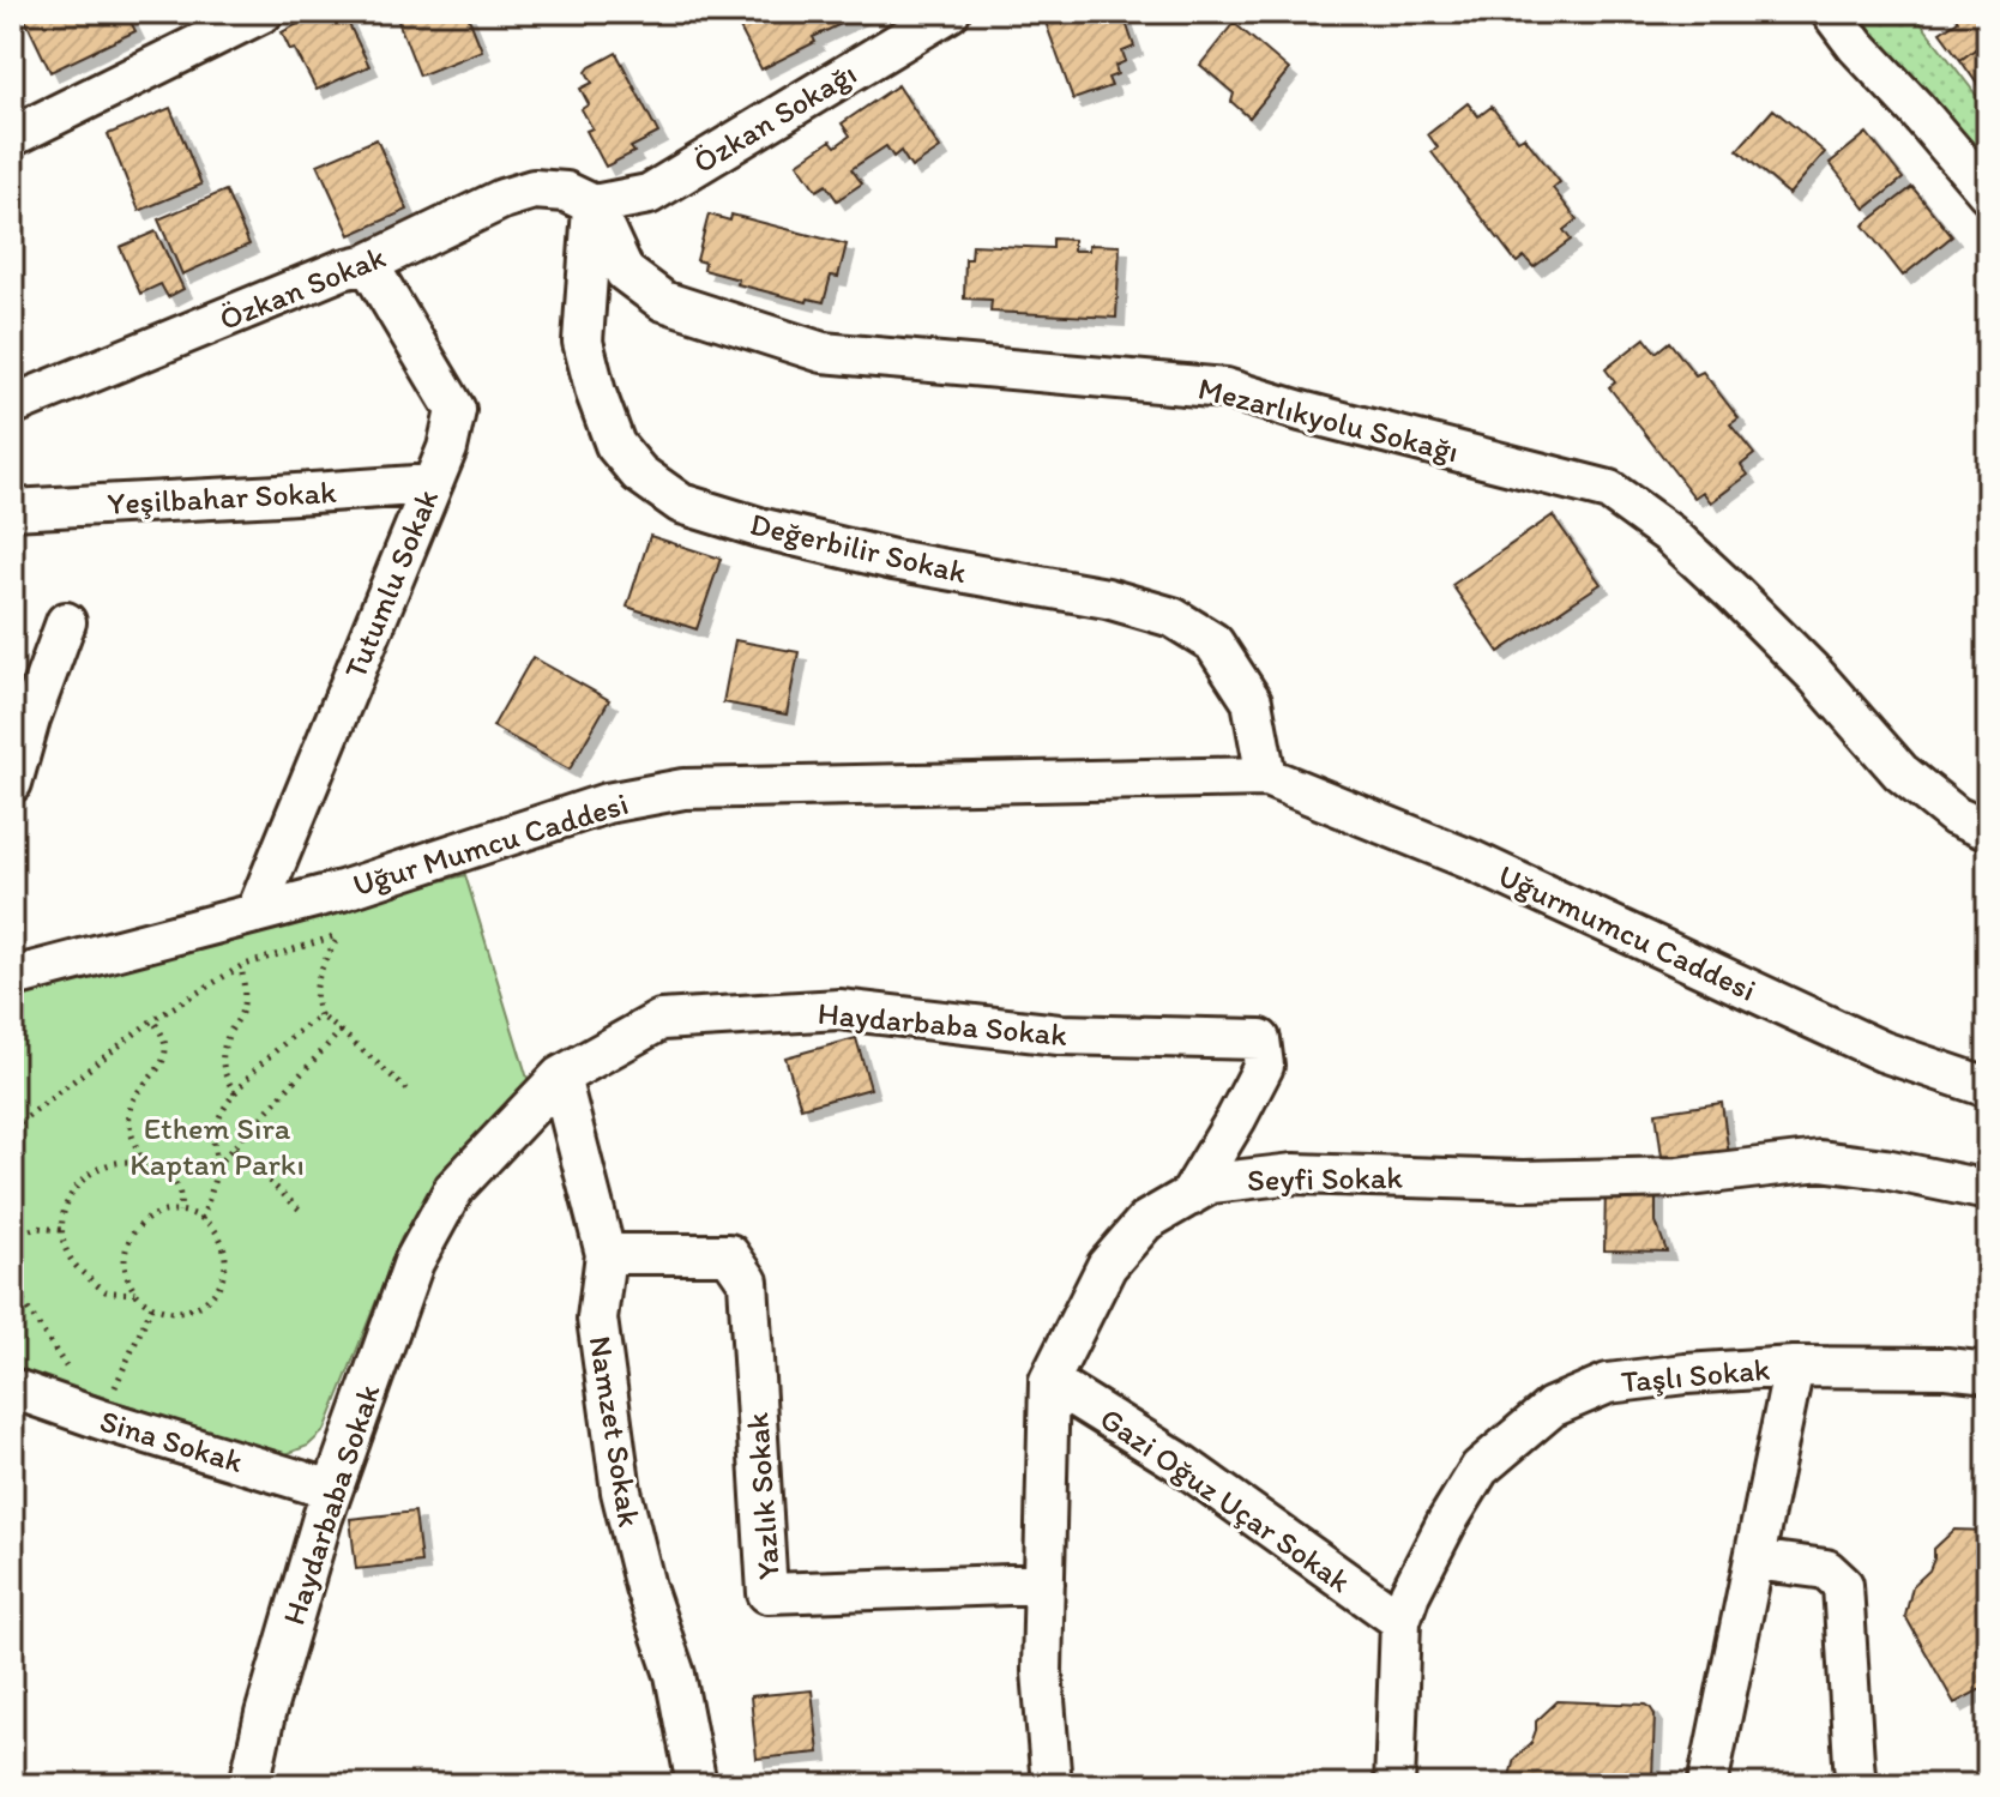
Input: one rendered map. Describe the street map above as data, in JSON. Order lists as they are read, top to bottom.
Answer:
{
  "streets": {
    "street": [
      "Özkan Sokağı",
      "Özkan Sokak",
      "Mezarlıkyolu Sokağı",
      "Yeşilbahar Sokak",
      "Değerbilir Sokak",
      "Tutumlu Sokak",
      "Uğur Mumcu Caddesi",
      "Uğurmumcu Caddesi",
      "Haydarbaba Sokak",
      "Seyfi Sokak",
      "Taşlı Sokak",
      "Namzet Sokak",
      "Sina Sokak",
      "Yazlık Sokak",
      "Gazi Oğuz Uçar Sokak"
    ]
  },
  "crossings": [
    ["Özkan Sokağı", "Özkan Sokak"],
    ["Özkan Sokağı", "Mezarlıkyolu Sokağı"],
    ["Özkan Sokağı", "Değerbilir Sokak"],
    ["Özkan Sokak", "Mezarlıkyolu Sokağı"],
    ["Özkan Sokak", "Değerbilir Sokak"],
    ["Özkan Sokak", "Tutumlu Sokak"],
    ["Mezarlıkyolu Sokağı", "Değerbilir Sokak"],
    ["Yeşilbahar Sokak", "Tutumlu Sokak"],
    ["Değerbilir Sokak", "Uğur Mumcu Caddesi"],
    ["Değerbilir Sokak", "Uğurmumcu Caddesi"],
    ["Tutumlu Sokak", "Uğur Mumcu Caddesi"],
    ["Uğur Mumcu Caddesi", "Uğurmumcu Caddesi"],
    ["Haydarbaba Sokak", "Seyfi Sokak"],
    ["Haydarbaba Sokak", "Namzet Sokak"],
    ["Haydarbaba Sokak", "Sina Sokak"],
    ["Seyfi Sokak", "Yazlık Sokak"],
    ["Seyfi Sokak", "Gazi Oğuz Uçar Sokak"],
    ["Taşlı Sokak", "Gazi Oğuz Uçar Sokak"],
    ["Namzet Sokak", "Yazlık Sokak"]
  ],
  "parks": ["Ethem Sıra Kaptan Parkı"]
}
